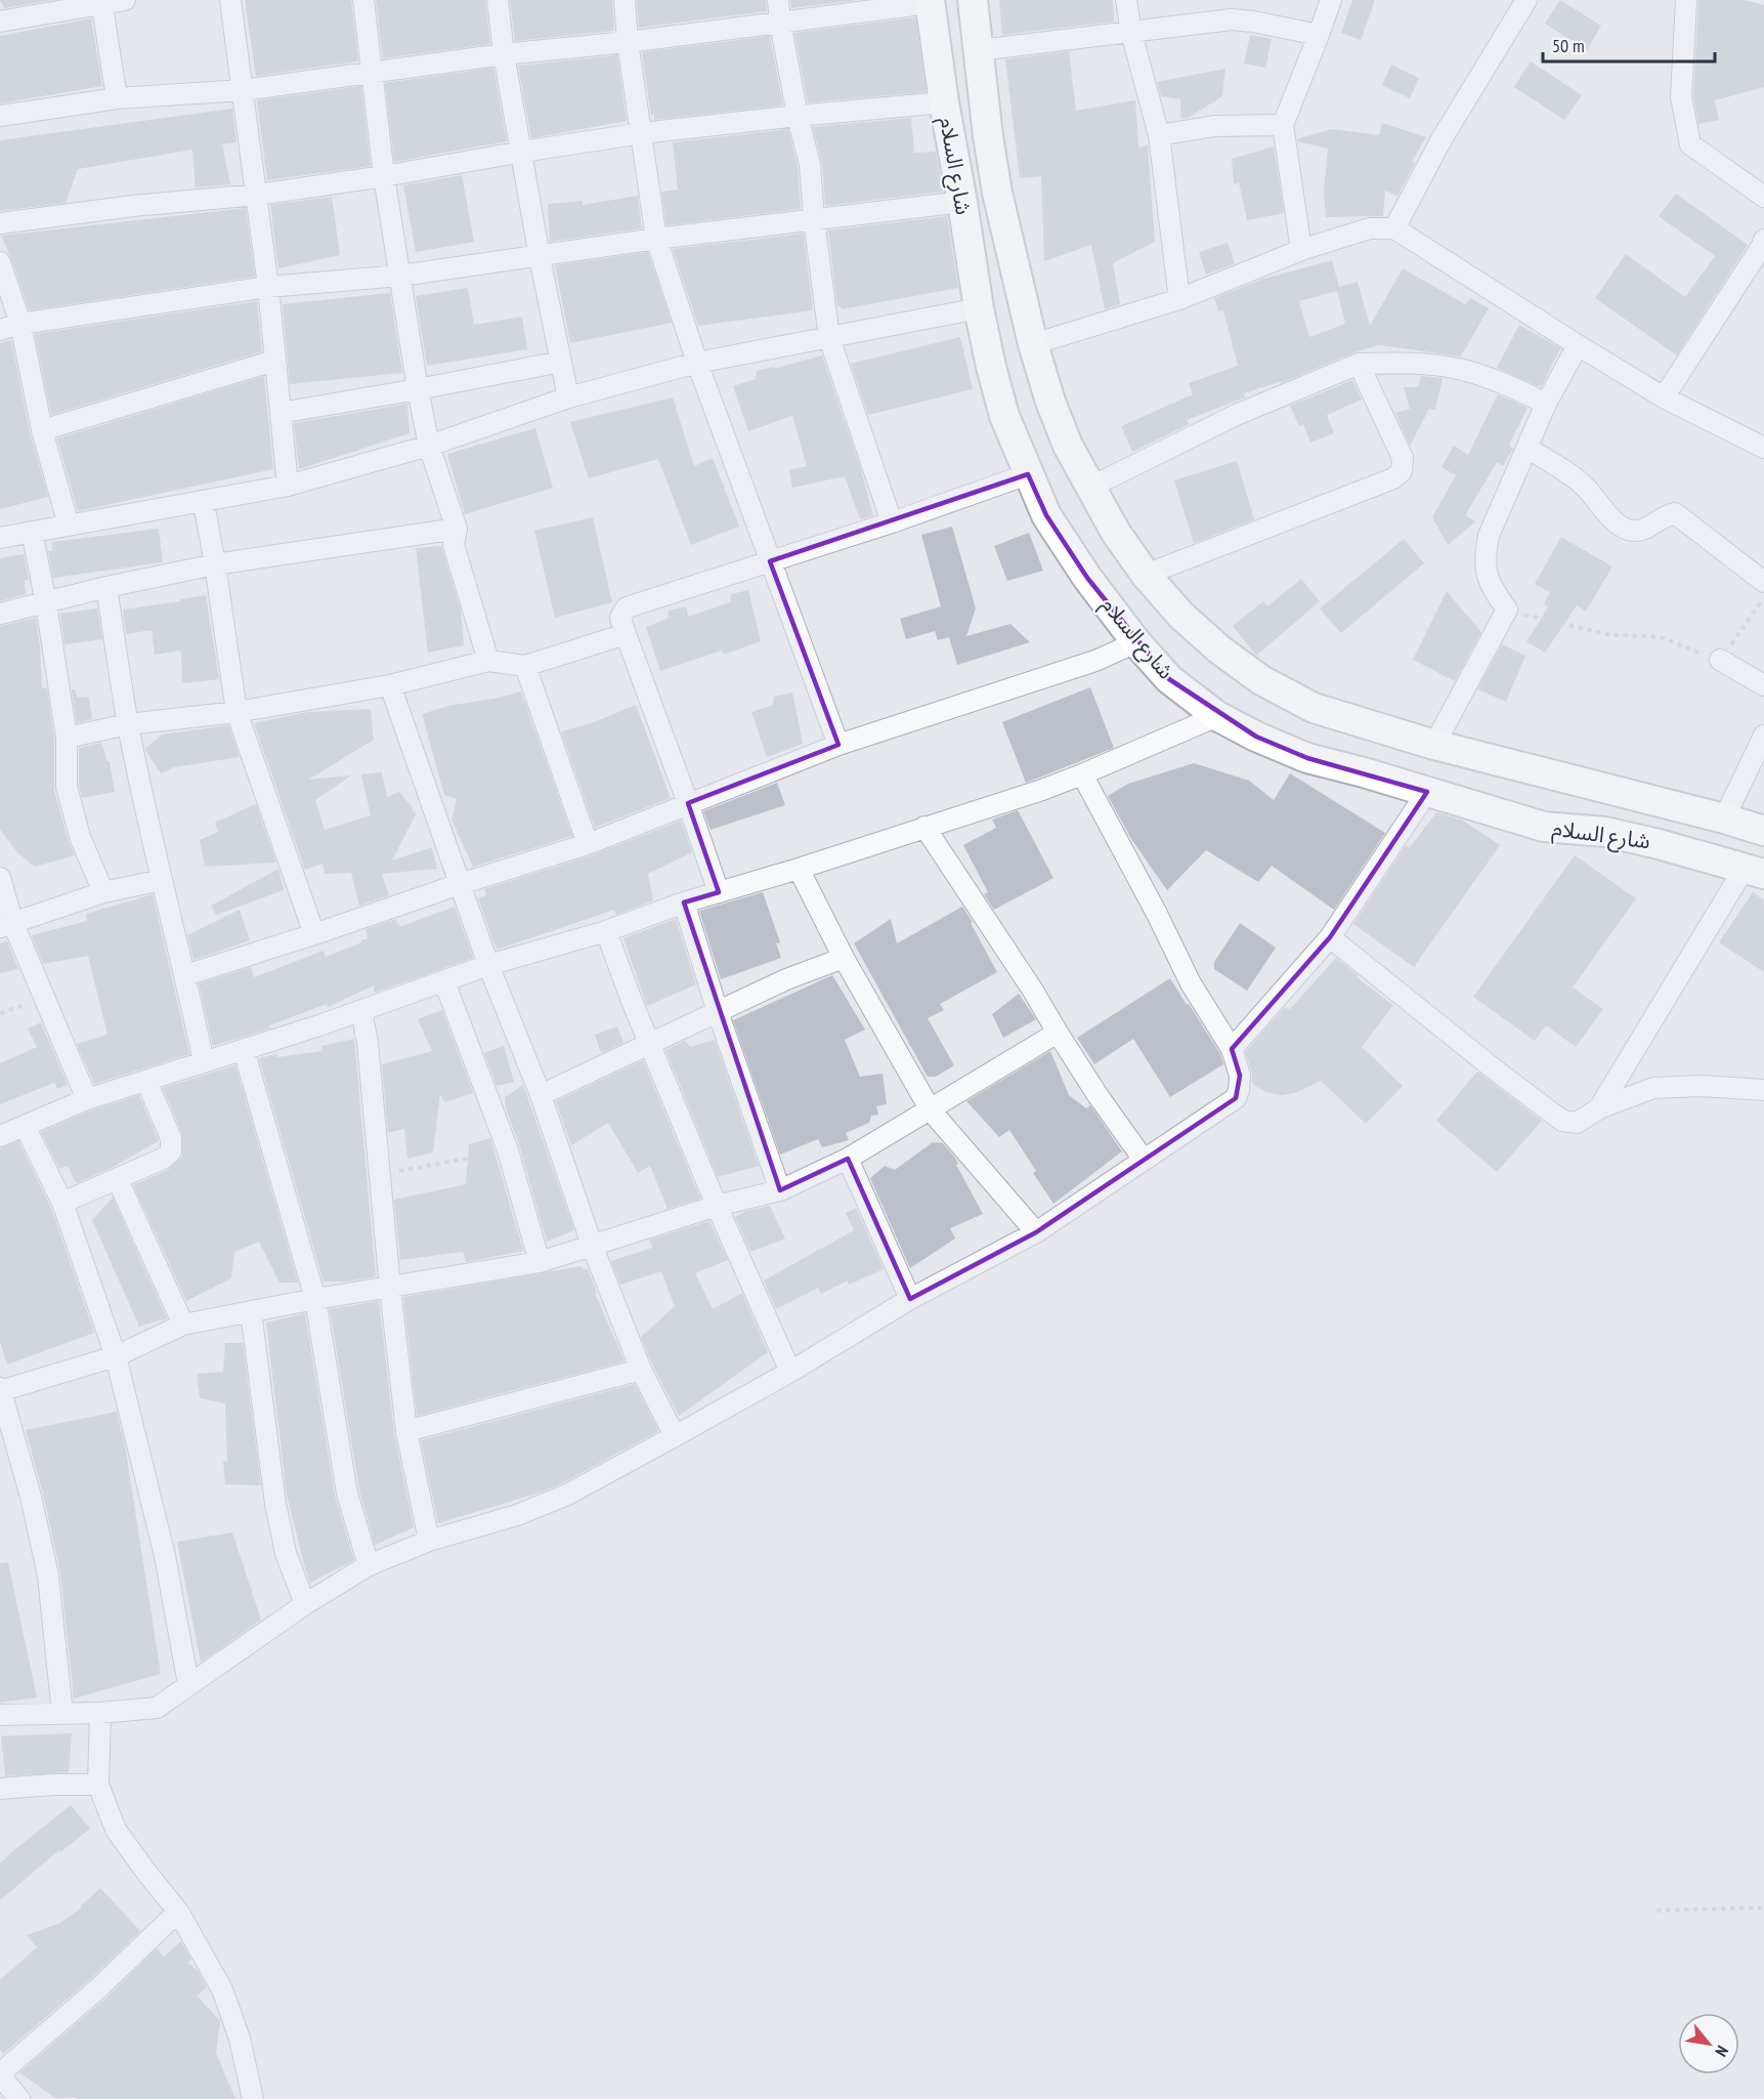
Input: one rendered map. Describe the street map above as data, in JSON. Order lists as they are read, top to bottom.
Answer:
{
  "streets": {
    "street": ["شارع السلام"]
  },
  "scale_bar": "50 m",
  "north": "bottom right"
}
